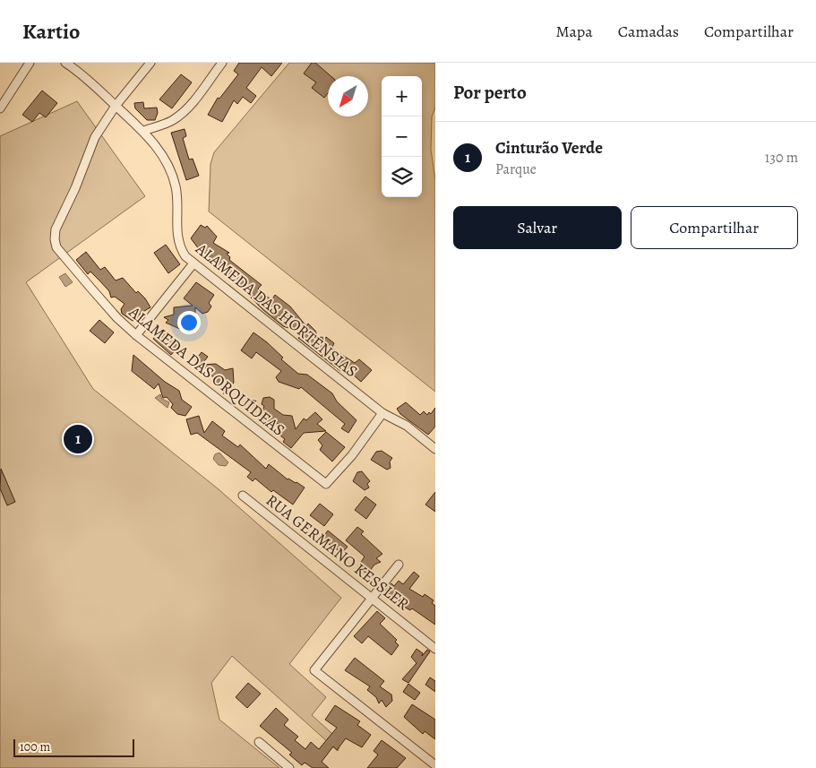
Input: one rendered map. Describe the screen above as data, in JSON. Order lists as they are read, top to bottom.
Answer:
{
  "streets": {
    "street": ["ALAMEDA DAS HORTÊNSIAS", "ALAMEDA DAS ORQUÍDEAS", "RUA GERMANO KESSLER"]
  },
  "crossings": [
    ["ALAMEDA DAS HORTÊNSIAS", "ALAMEDA DAS ORQUÍDEAS"]
  ],
  "scale_bar": "100 m",
  "north": "bottom left",
  "page": {
    "header": "Kartio",
    "nav": ["Mapa", "Camadas", "Compartilhar"],
    "heading": "Por perto",
    "map_buttons": ["+", "−"],
    "list": [
      {
        "mark": "1",
        "name": "Cinturão Verde",
        "note": "Parque",
        "value": "130 m"
      }
    ],
    "buttons": ["Salvar", "Compartilhar"],
    "pins": "1",
    "scale": "100 m"
  }
}
